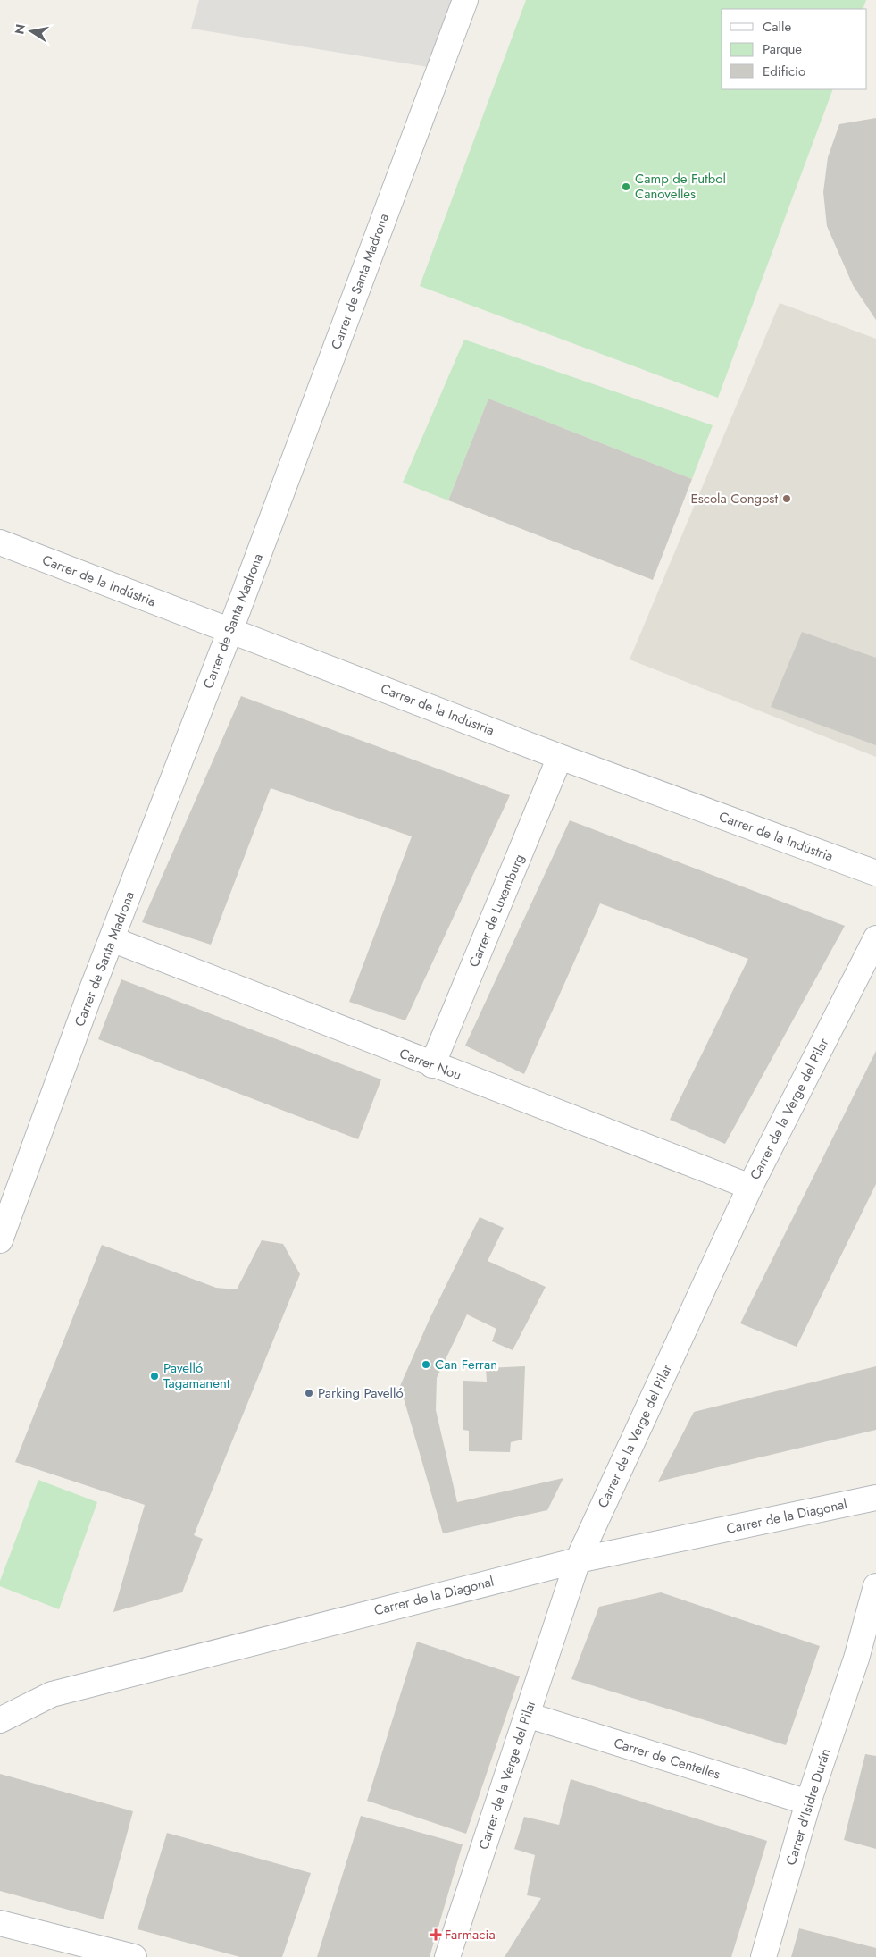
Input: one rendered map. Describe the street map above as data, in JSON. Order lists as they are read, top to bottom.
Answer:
{
  "streets": {
    "street": [
      "Carrer de Santa Madrona",
      "Carrer de la Indústria",
      "Carrer de Luxemburg",
      "Carrer Nou",
      "Carrer de la Verge del Pilar",
      "Carrer de la Diagonal",
      "Carrer de Centelles",
      "Carrer d'Isidre Durán"
    ]
  },
  "crossings": [
    ["Carrer de Santa Madrona", "Carrer de la Indústria"],
    ["Carrer de Santa Madrona", "Carrer Nou"],
    ["Carrer de la Indústria", "Carrer de Luxemburg"],
    ["Carrer de Luxemburg", "Carrer Nou"],
    ["Carrer Nou", "Carrer de la Verge del Pilar"],
    ["Carrer de la Verge del Pilar", "Carrer de la Diagonal"],
    ["Carrer de la Verge del Pilar", "Carrer de Centelles"],
    ["Carrer de Centelles", "Carrer d'Isidre Durán"]
  ],
  "places": {
    "other": [
      "Camp de Futbol Canovelles",
      "Escola Congost",
      "Can Ferran",
      "Pavelló Tagamanent",
      "Parking Pavelló"
    ],
    "health": ["Farmacia"]
  },
  "legend": ["Calle", "Parque", "Edificio"],
  "north": "left"
}
